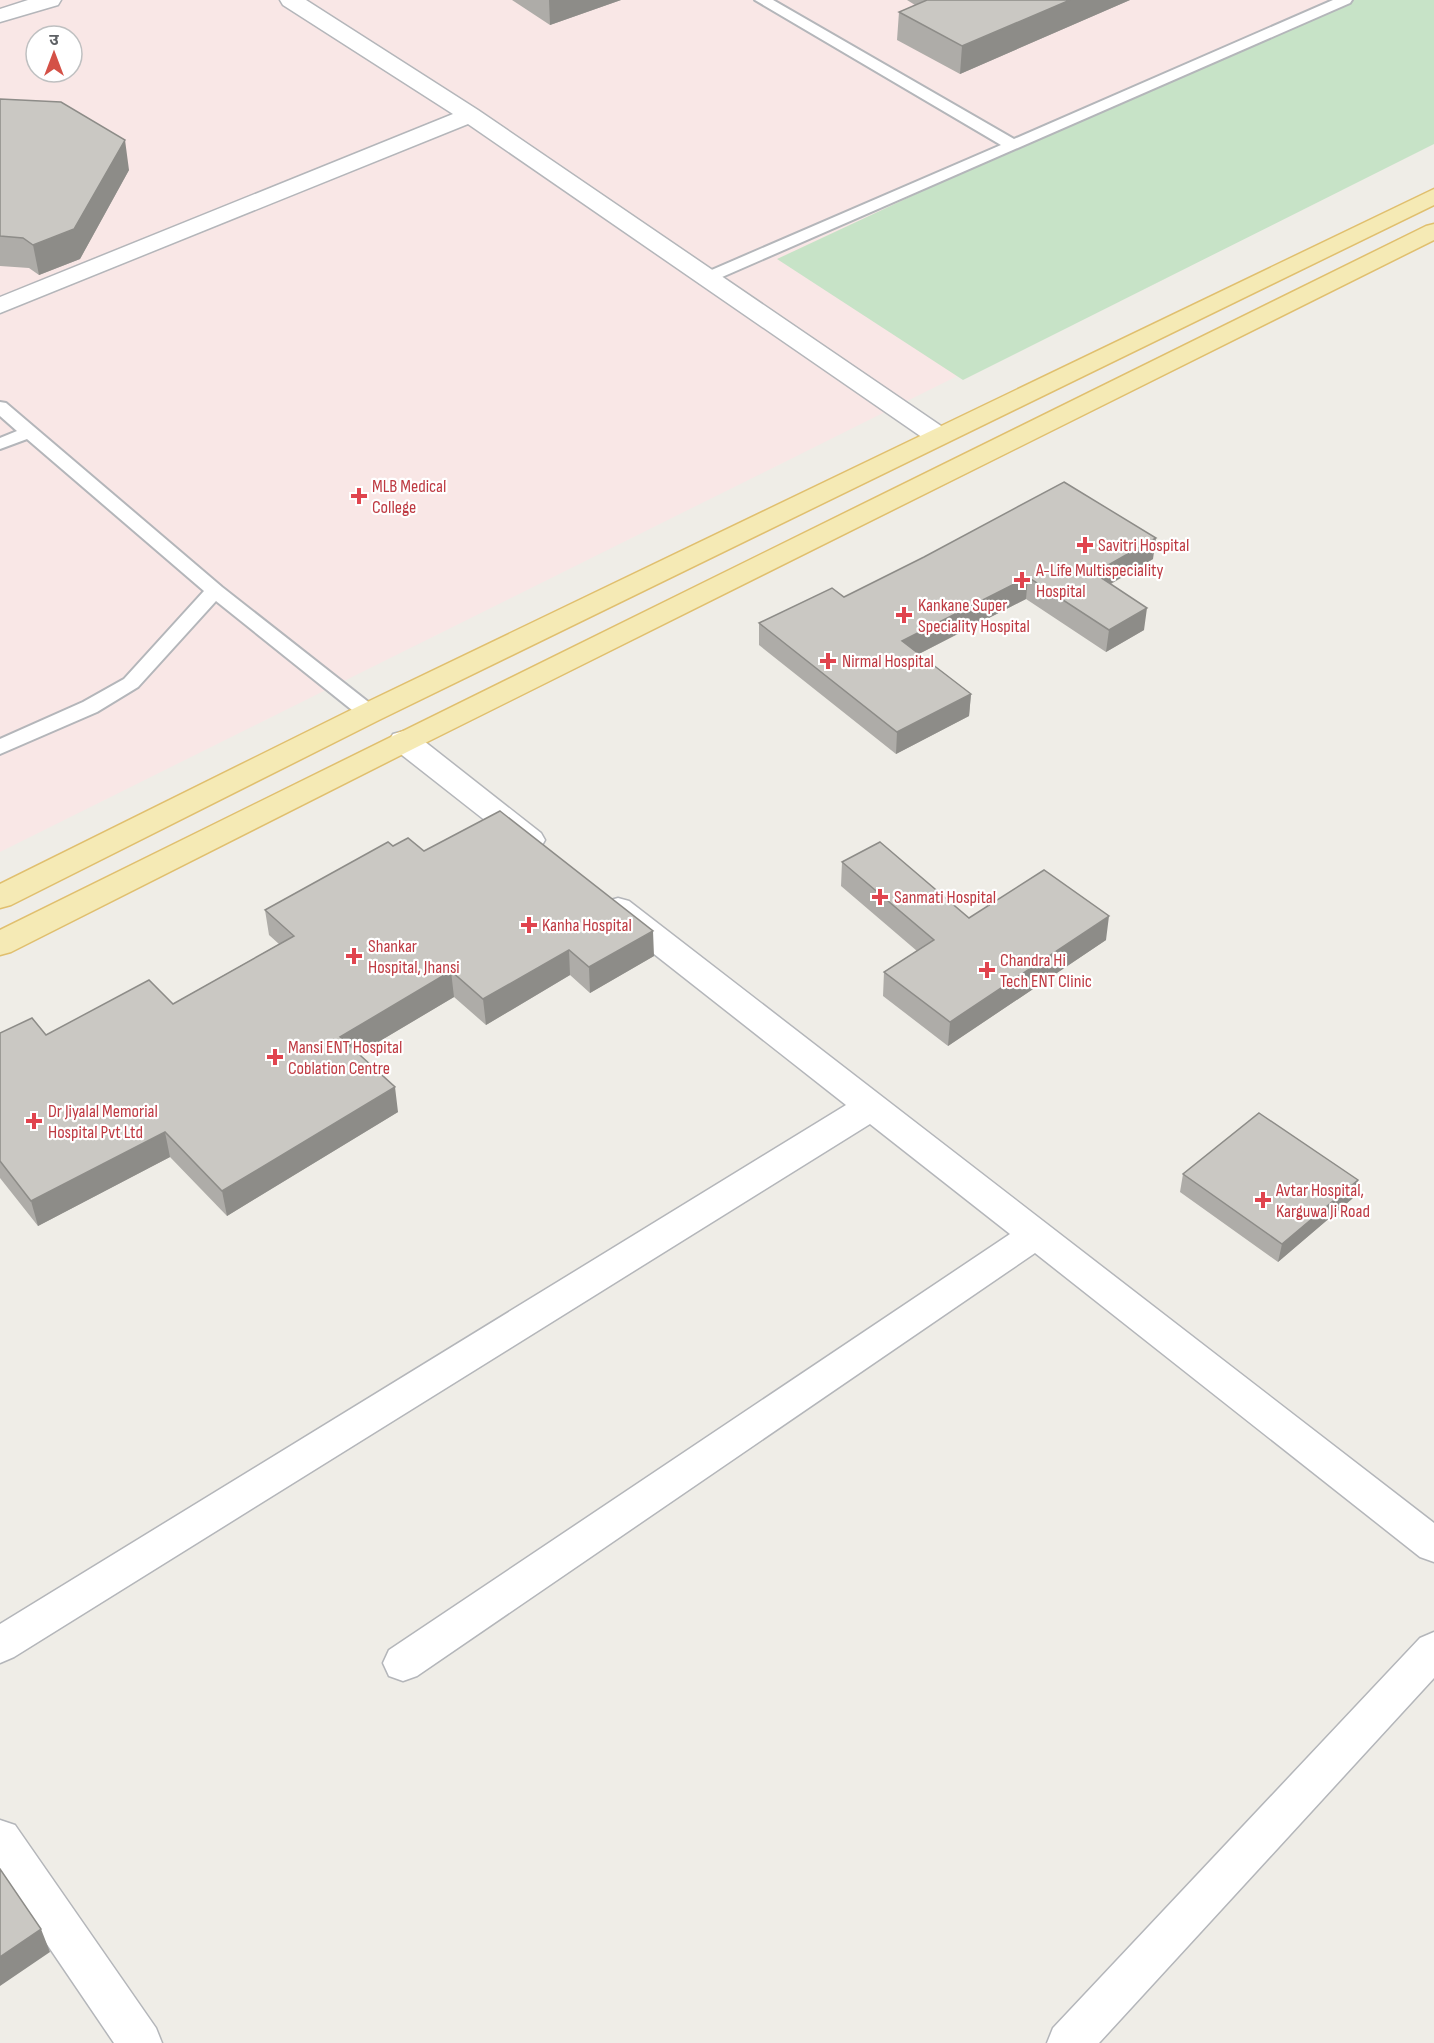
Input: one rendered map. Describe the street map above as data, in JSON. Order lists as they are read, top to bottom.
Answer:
{
  "places": {
    "health": [
      "MLB Medical College",
      "Savitri Hospital",
      "A-Life Multispeciality Hospital",
      "Kankane Super Speciality Hospital",
      "Nirmal Hospital",
      "Sanmati Hospital",
      "Kanha Hospital",
      "Shankar Hospital, Jhansi",
      "Chandra Hi Tech ENT Clinic",
      "Mansi ENT Hospital Coblation Centre",
      "Dr Jiyalal Memorial Hospital Pvt Ltd",
      "Avtar Hospital, Karguwa Ji Road"
    ]
  },
  "north": "top"
}
